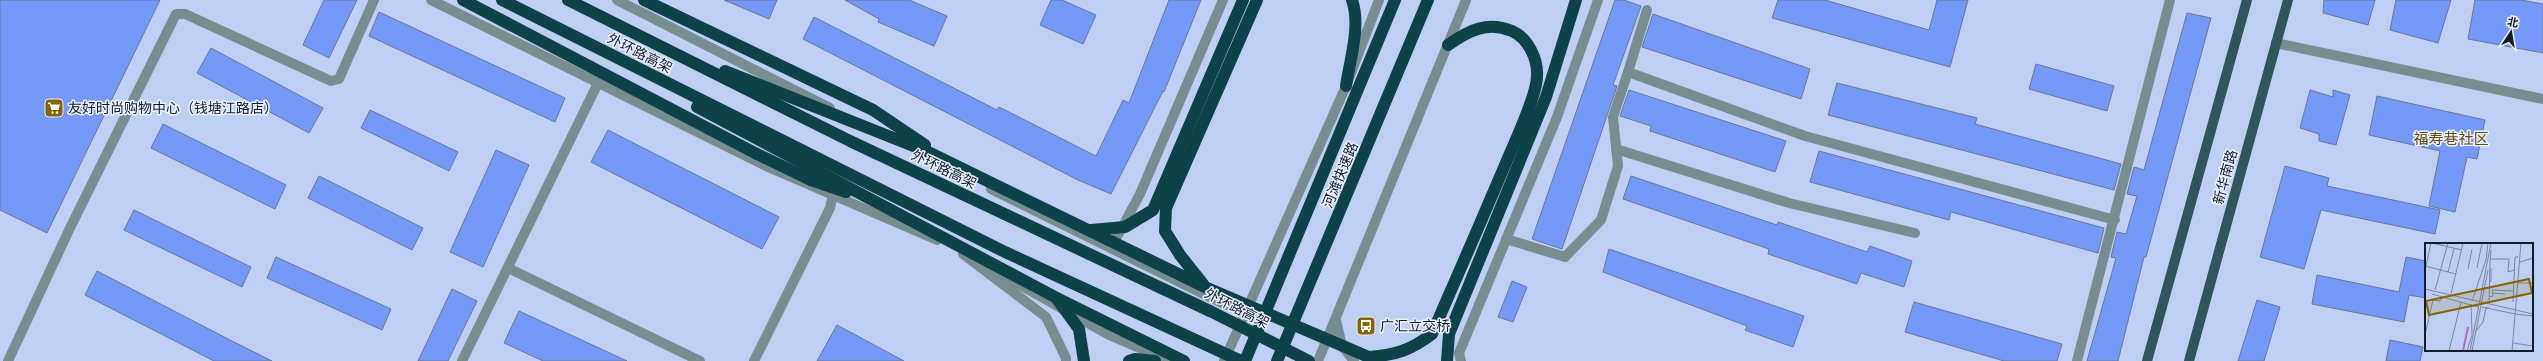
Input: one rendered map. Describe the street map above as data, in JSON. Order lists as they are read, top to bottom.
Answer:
{
  "streets": {
    "highway": ["外环路高架", "河滩快速路"],
    "main road": ["新华南路"]
  },
  "districts": ["福寿巷社区"],
  "places": {
    "supermarket": ["友好时尚购物中心（钱塘江路店）"],
    "bus stop": ["广汇立交桥"]
  },
  "north": "top"
}
